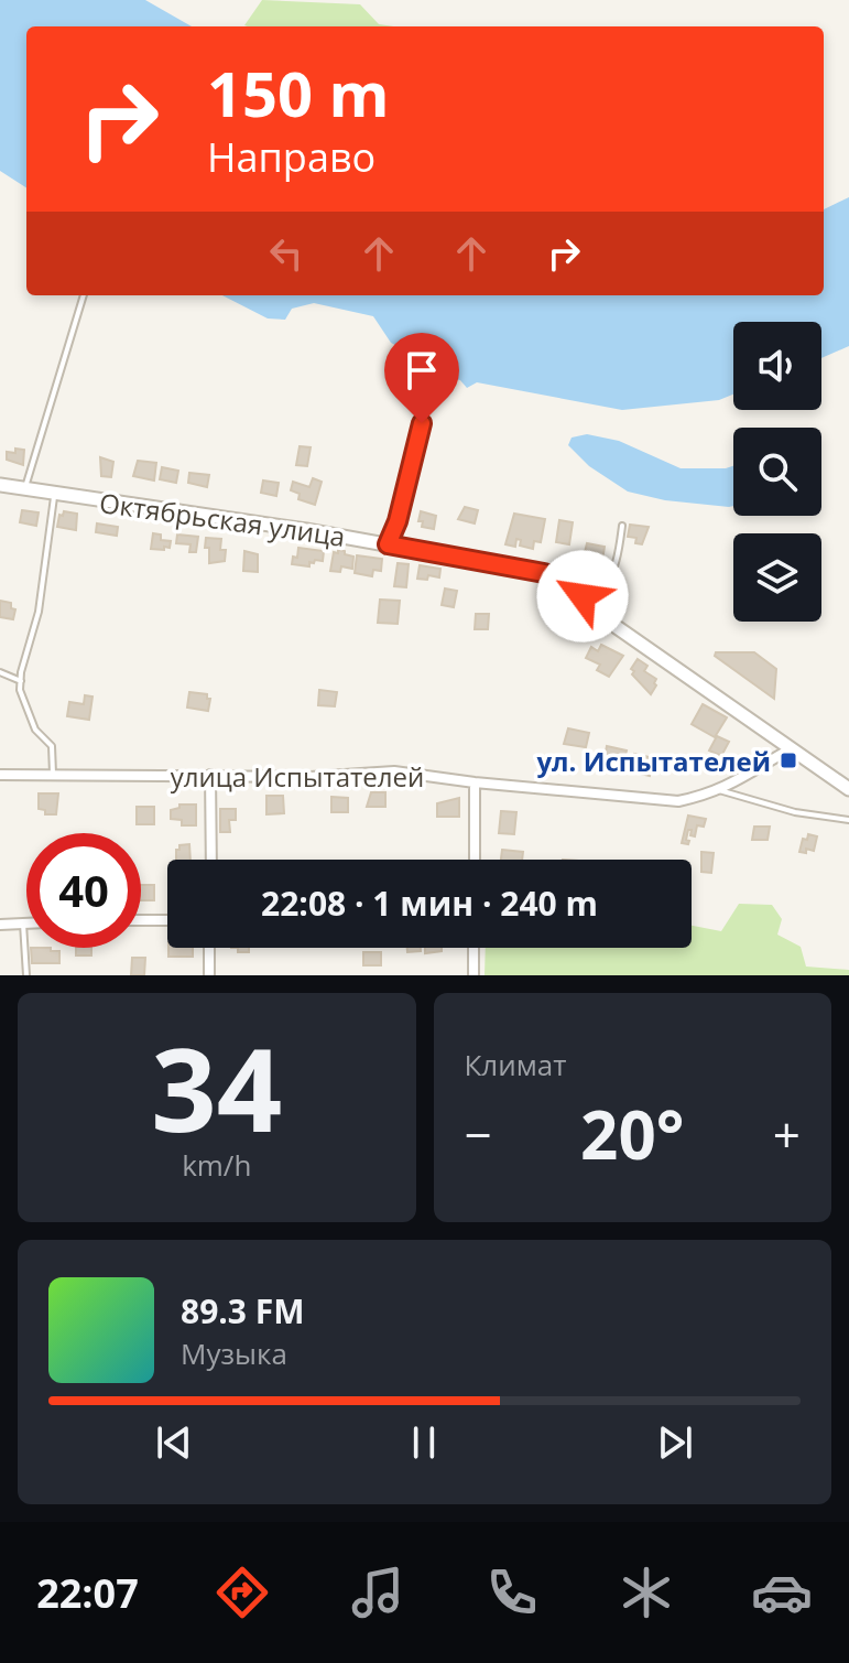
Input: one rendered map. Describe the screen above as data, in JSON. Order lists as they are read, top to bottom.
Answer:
{
  "streets": {
    "street": ["Октябрьская улица", "улица Испытателей"]
  },
  "crossings": [
    ["Октябрьская улица", "улица Испытателей"]
  ],
  "places": {
    "transit": ["ул. Испытателей"]
  },
  "page": {
    "turn": ["150 m", "Направо"],
    "limit": "40",
    "trip": "22:08 · 1 мин · 240 m",
    "tile": [
      ["34", "km/h"],
      "Климат"
    ],
    "heat": ["−", "20°", "+"],
    "song": ["89.3 FM", "Музыка"],
    "tabs": "22:07"
  }
}
